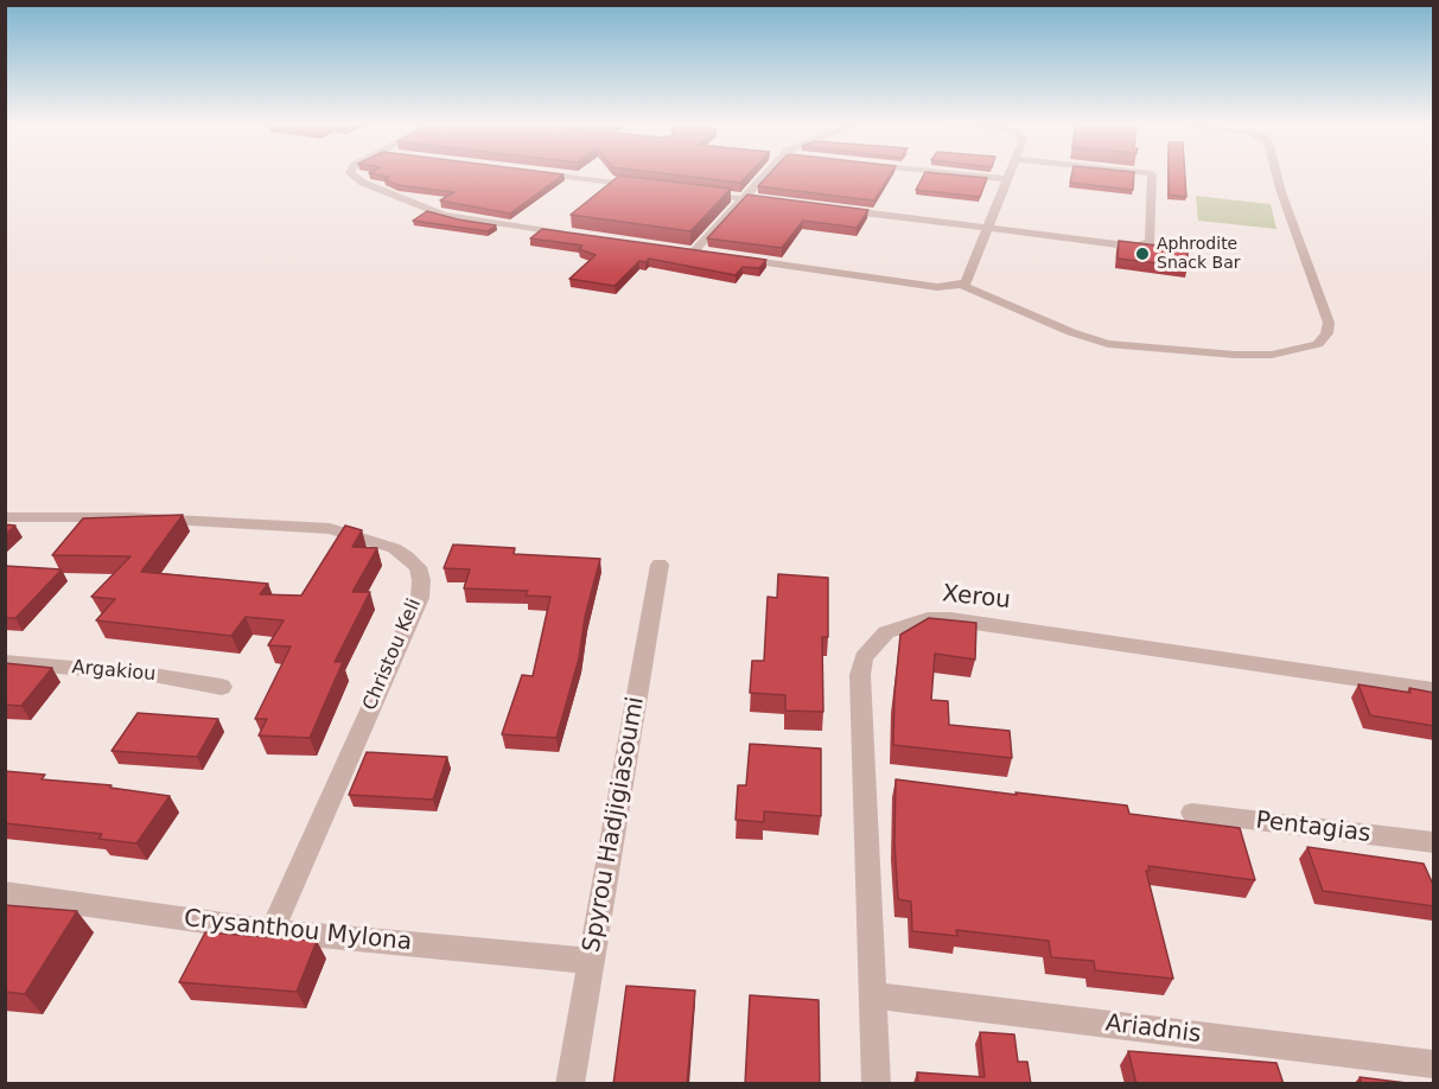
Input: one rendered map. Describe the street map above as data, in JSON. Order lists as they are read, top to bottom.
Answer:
{
  "streets": {
    "street": [
      "Xerou",
      "Christou Keli",
      "Argakiou",
      "Spyrou Hadjigiasoumi",
      "Pentagias",
      "Crysanthou Mylona",
      "Ariadnis"
    ]
  },
  "crossings": [
    ["Xerou", "Ariadnis"],
    ["Christou Keli", "Crysanthou Mylona"],
    ["Spyrou Hadjigiasoumi", "Crysanthou Mylona"]
  ],
  "places": ["Aphrodite Snack Bar"]
}
